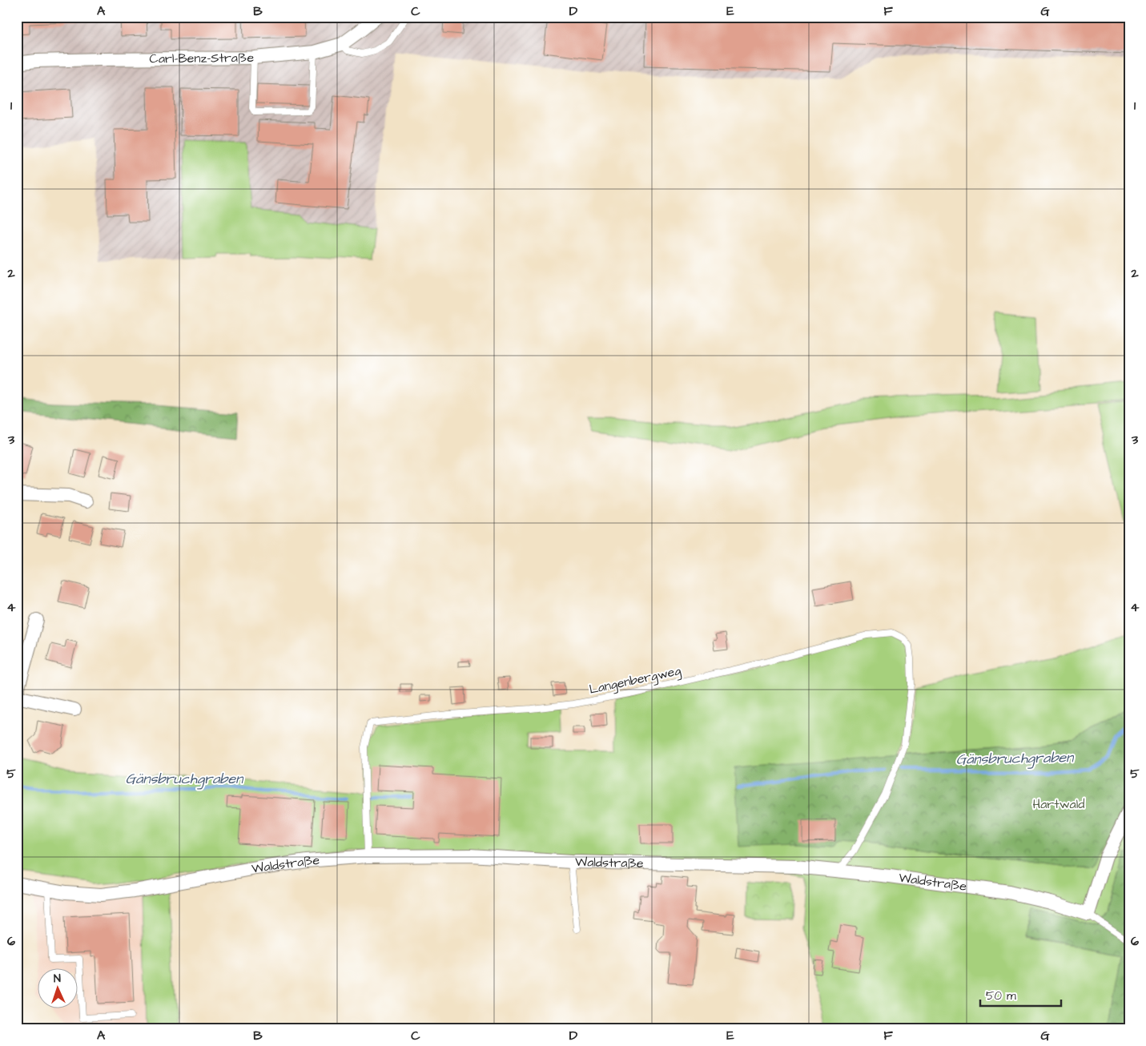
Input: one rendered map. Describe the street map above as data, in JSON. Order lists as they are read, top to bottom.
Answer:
{
  "streets": {
    "street": ["Carl-Benz-Straße", "Waldstraße"],
    "lane": ["Langenbergweg"]
  },
  "crossings": [
    ["Langenbergweg", "Waldstraße"]
  ],
  "water": ["Gänsbruchgraben"],
  "parks": ["Hartwald"],
  "scale_bar": "50 m",
  "north": "top",
  "grid": {
    "columns": [
      "A",
      "B",
      "C",
      "D",
      "E",
      "F",
      "G"
    ],
    "rows": [
      "1",
      "2",
      "3",
      "4",
      "5",
      "6"
    ]
  }
}
